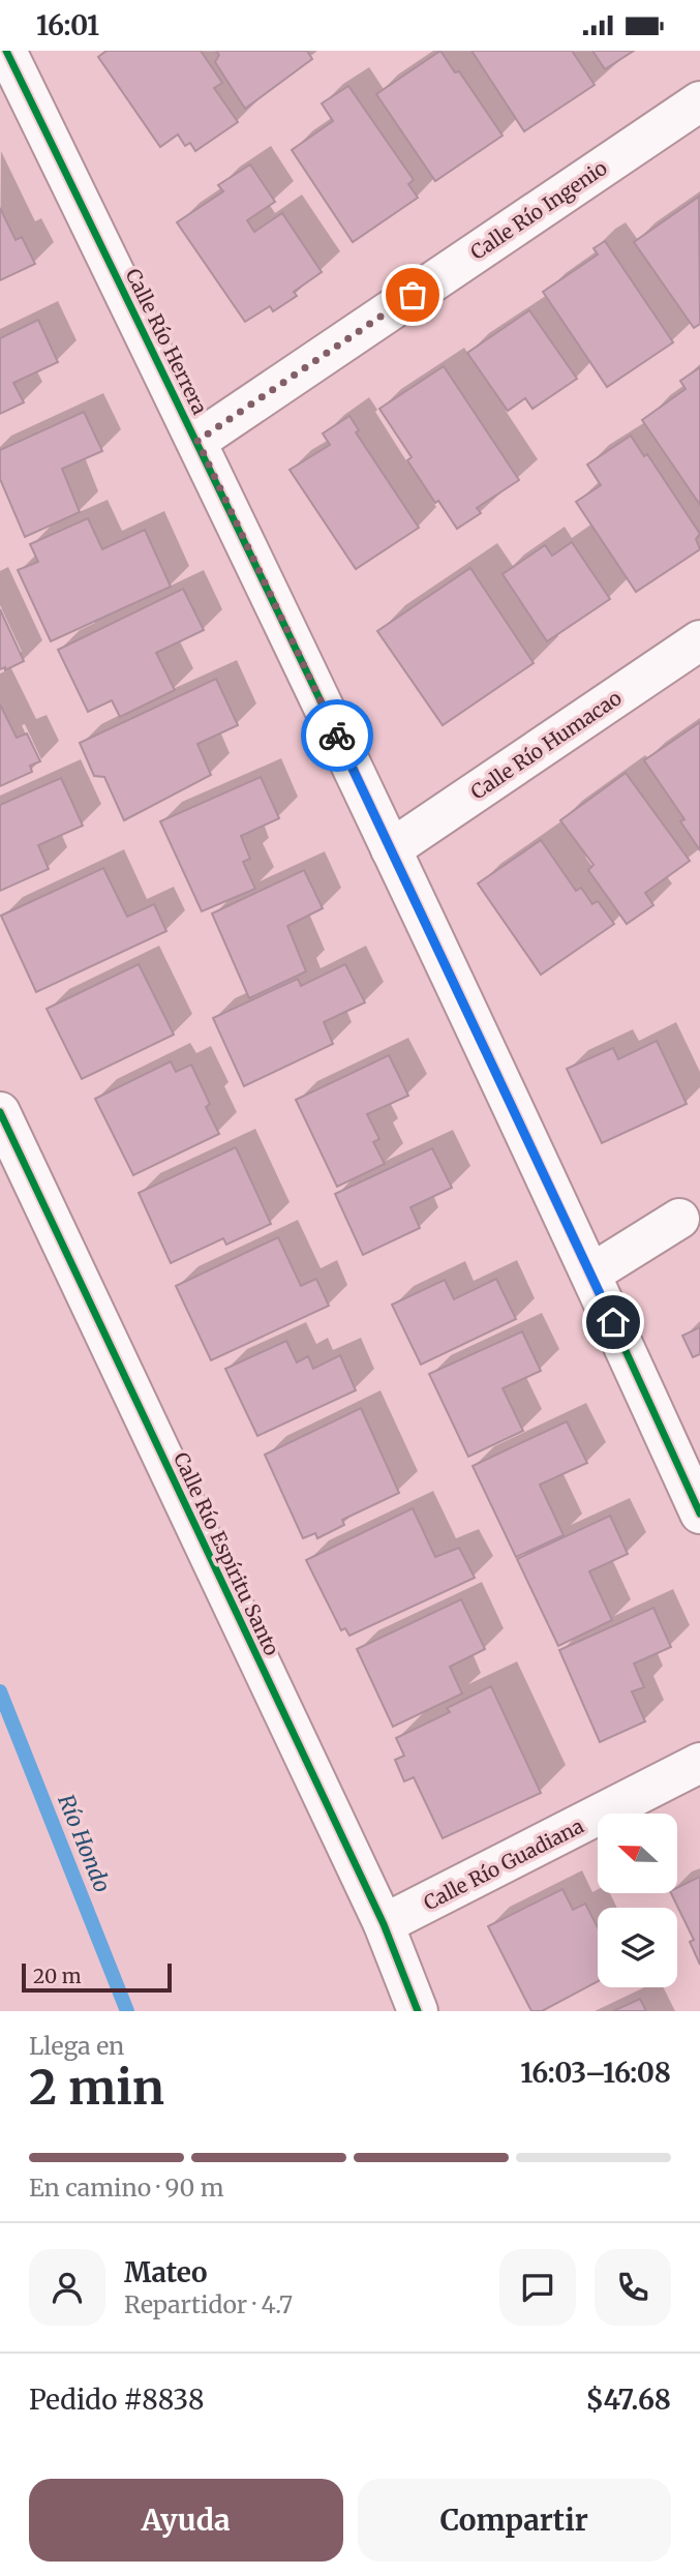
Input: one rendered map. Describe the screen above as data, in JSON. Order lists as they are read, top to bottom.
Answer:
{
  "streets": {
    "street": [
      "Calle Río Ingenio",
      "Calle Río Herrera",
      "Calle Río Humacao",
      "Calle Río Espíritu Santo",
      "Calle Río Guadiana"
    ]
  },
  "crossings": [
    ["Calle Río Ingenio", "Calle Río Herrera"],
    ["Calle Río Herrera", "Calle Río Humacao"],
    ["Calle Río Espíritu Santo", "Calle Río Guadiana"]
  ],
  "water": ["Río Hondo"],
  "scale_bar": "20 m",
  "north": "left",
  "page": {
    "status": "16:01",
    "scale": "20 m",
    "heading": ["2 min", "Llega en", "16:03–16:08"],
    "panel": [
      "Mateo",
      "Repartidor · 4.7",
      "Pedido #8838",
      "$47.68"
    ],
    "bar": "En camino · 90 m",
    "buttons": ["Ayuda", "Compartir"]
  }
}
